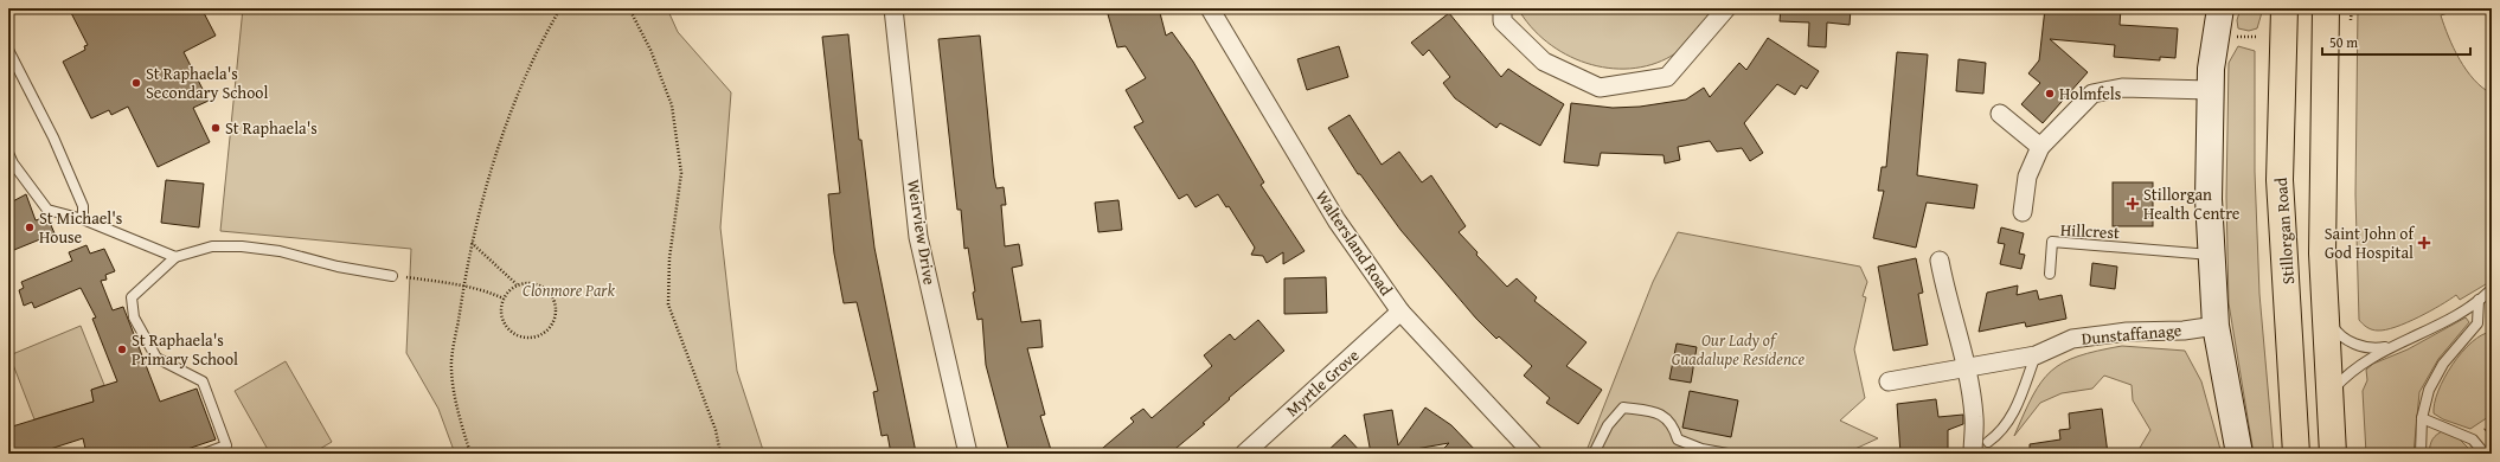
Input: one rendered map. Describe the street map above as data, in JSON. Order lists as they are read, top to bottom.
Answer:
{
  "streets": {
    "highway": ["Stillorgan Road"],
    "street": [
      "Weirview Drive",
      "Waltersland Road",
      "Dunstaffanage",
      "Myrtle Grove"
    ],
    "lane": ["Hillcrest"]
  },
  "crossings": [
    ["Waltersland Road", "Myrtle Grove"]
  ],
  "parks": ["Clonmore Park", "Our Lady of Guadalupe Residence"],
  "places": {
    "other": [
      "St Raphaela's Secondary School",
      "Holmfels",
      "St Raphaela's",
      "St Michael's House",
      "St Raphaela's Primary School"
    ],
    "health": ["Stillorgan Health Centre", "Saint John of God Hospital"]
  },
  "scale_bar": "50 m"
}
